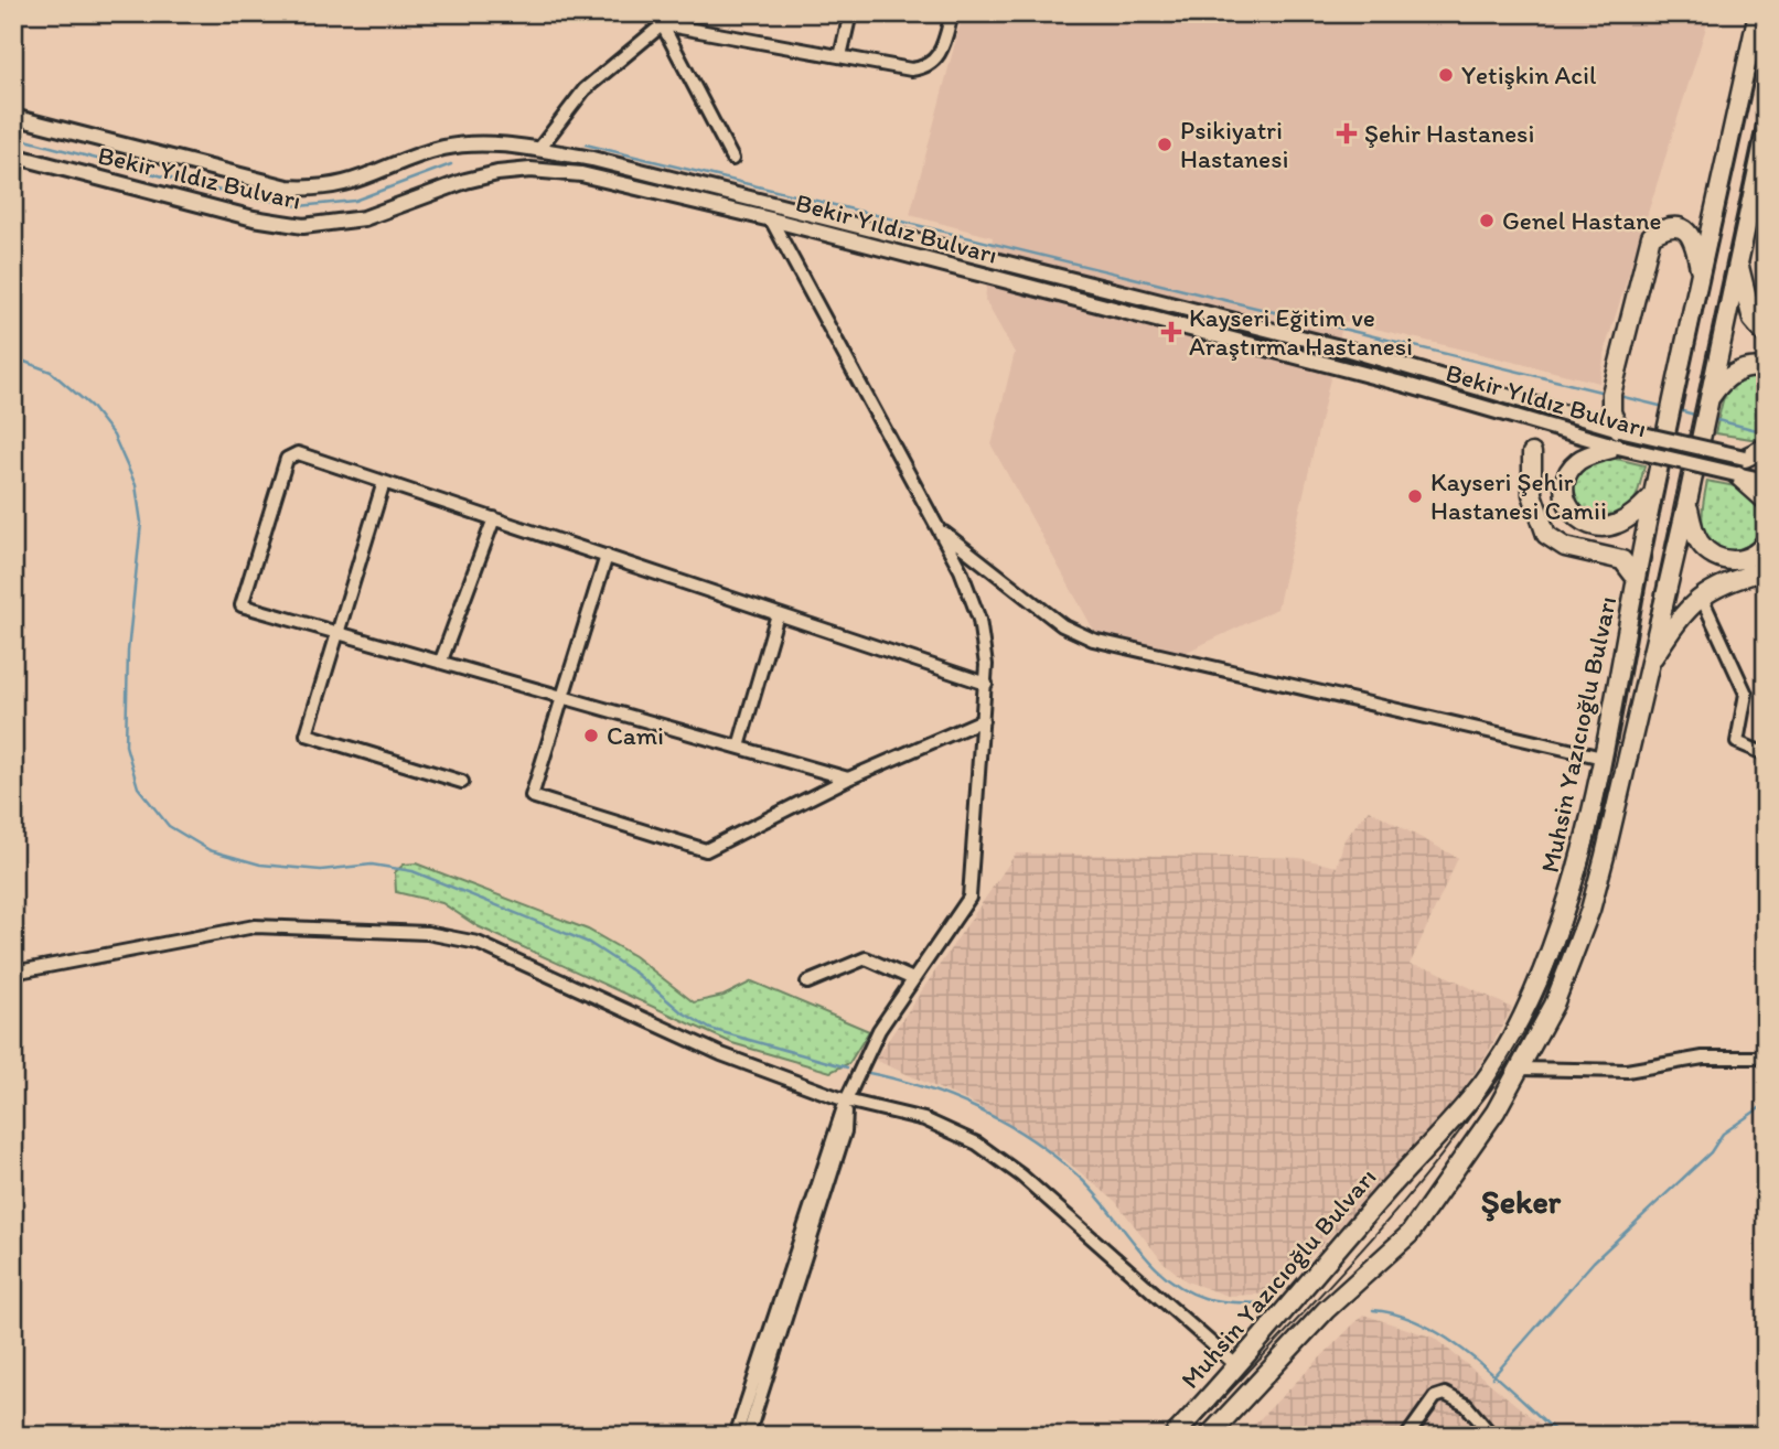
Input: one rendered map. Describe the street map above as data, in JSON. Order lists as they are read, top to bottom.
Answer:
{
  "streets": {
    "highway": ["Muhsin Yazıcıoğlu Bulvarı"],
    "main road": ["Bekir Yıldız Bulvarı"]
  },
  "districts": ["Şeker"],
  "places": {
    "other": [
      "Yetişkin Acil",
      "Psikiyatri Hastanesi",
      "Genel Hastane",
      "Kayseri Şehir Hastanesi Camii",
      "Cami"
    ],
    "health": ["Şehir Hastanesi", "Kayseri Eğitim ve Araştırma Hastanesi"]
  }
}
